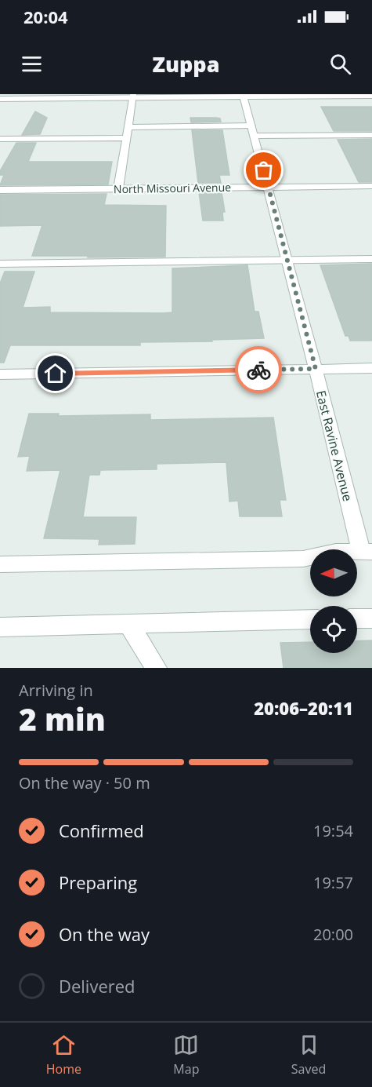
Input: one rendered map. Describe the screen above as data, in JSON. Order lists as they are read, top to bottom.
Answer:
{
  "streets": {
    "street": ["North Missouri Avenue", "East Ravine Avenue"]
  },
  "crossings": [
    ["North Missouri Avenue", "East Ravine Avenue"]
  ],
  "north": "left",
  "page": {
    "status": "20:04",
    "header": "Zuppa",
    "heading": ["2 min", "Arriving in", "20:06–20:11"],
    "bar": "On the way · 50 m",
    "list": [
      ["Confirmed", "19:54"],
      ["Preparing", "19:57"],
      ["On the way", "20:00"],
      "Delivered"
    ],
    "tabs": ["Home", "Map", "Saved"]
  }
}
